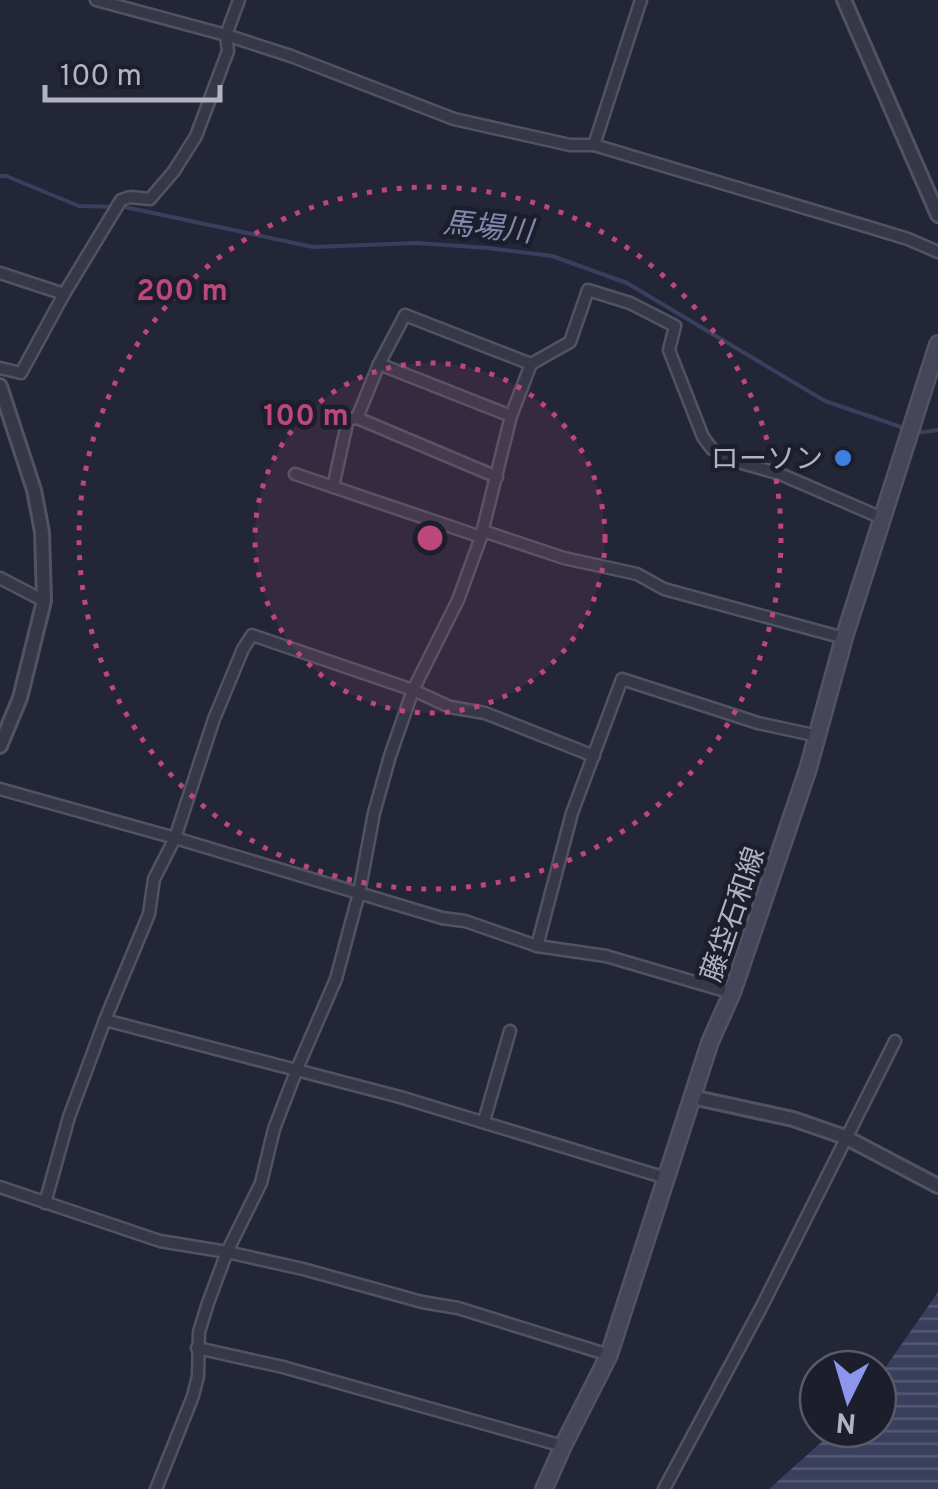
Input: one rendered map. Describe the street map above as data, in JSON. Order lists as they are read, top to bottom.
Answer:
{
  "streets": {
    "main road": ["藤垈石和線"]
  },
  "water": ["馬場川"],
  "places": ["ローソン"],
  "scale_bar": "100 m",
  "north": "bottom",
  "rings": ["200 m", "100 m"]
}
